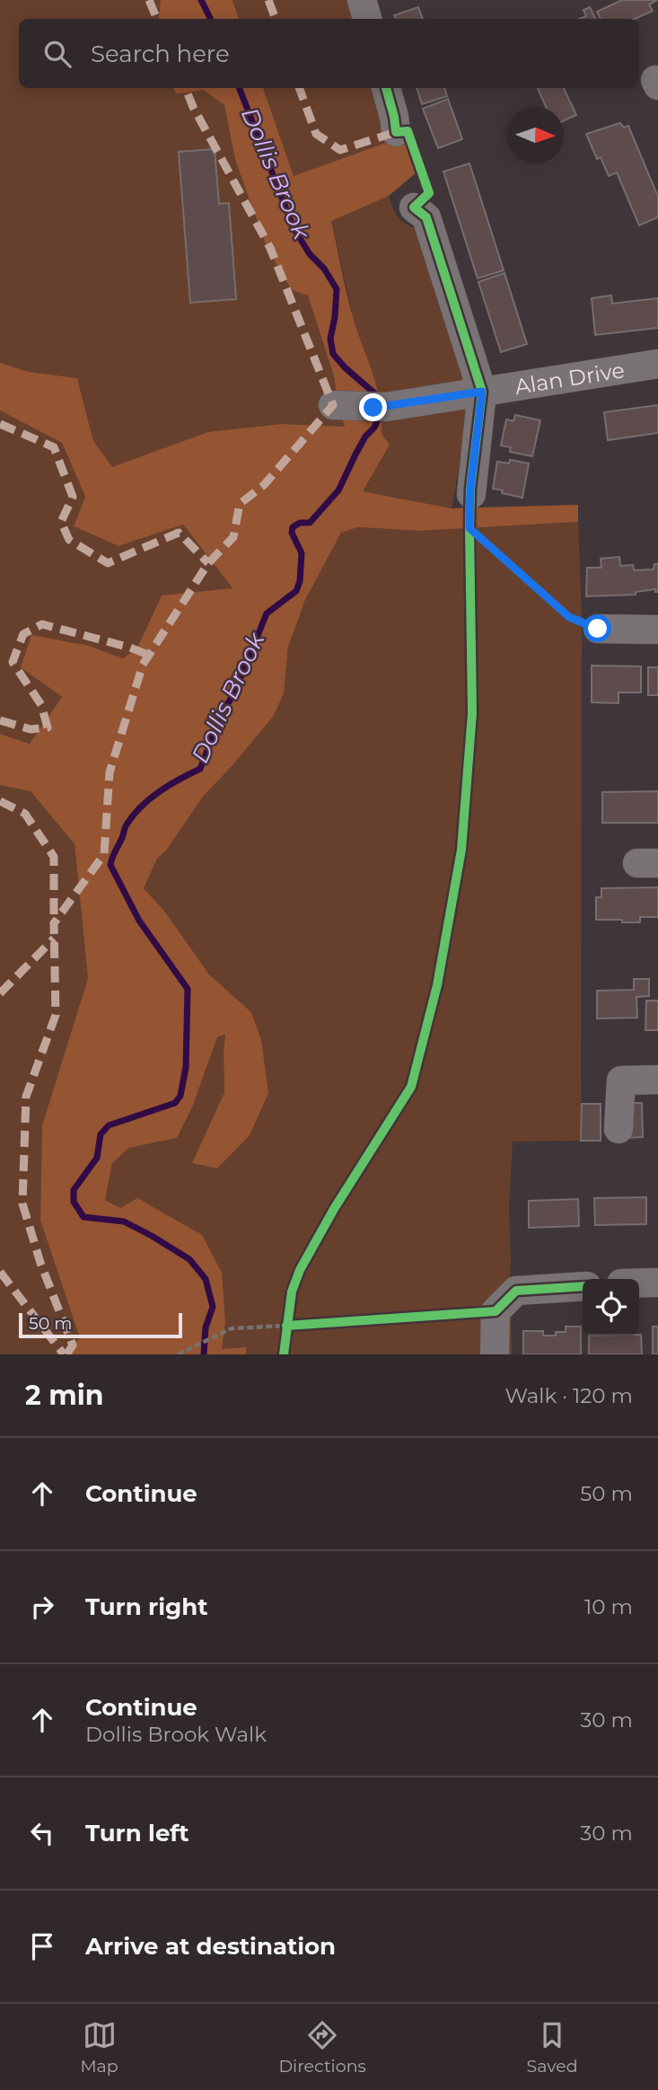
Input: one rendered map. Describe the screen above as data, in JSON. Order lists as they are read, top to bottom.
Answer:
{
  "streets": {
    "street": ["Alan Drive"]
  },
  "water": ["Dollis Brook"],
  "scale_bar": "50 m",
  "north": "right",
  "page": {
    "search": "Search here",
    "scale": "50 m",
    "heading": ["2 min", "Walk · 120 m"],
    "list": [
      ["Continue", "50 m"],
      ["Turn right", "10 m"],
      ["Continue", "Dollis Brook Walk", "30 m"],
      ["Turn left", "30 m"],
      "Arrive at destination"
    ],
    "nav": ["Map", "Directions", "Saved"]
  }
}
